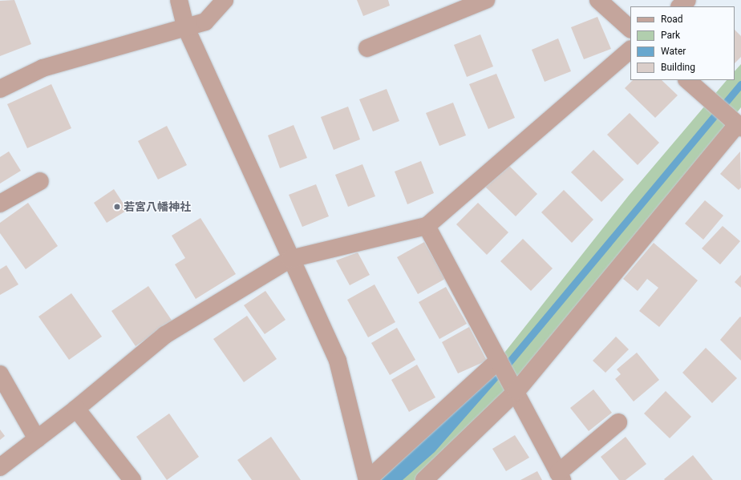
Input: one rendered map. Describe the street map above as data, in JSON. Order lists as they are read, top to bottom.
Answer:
{
  "places": ["若宮八幡神社"],
  "legend": [
    "Road",
    "Park",
    "Water",
    "Building"
  ]
}
